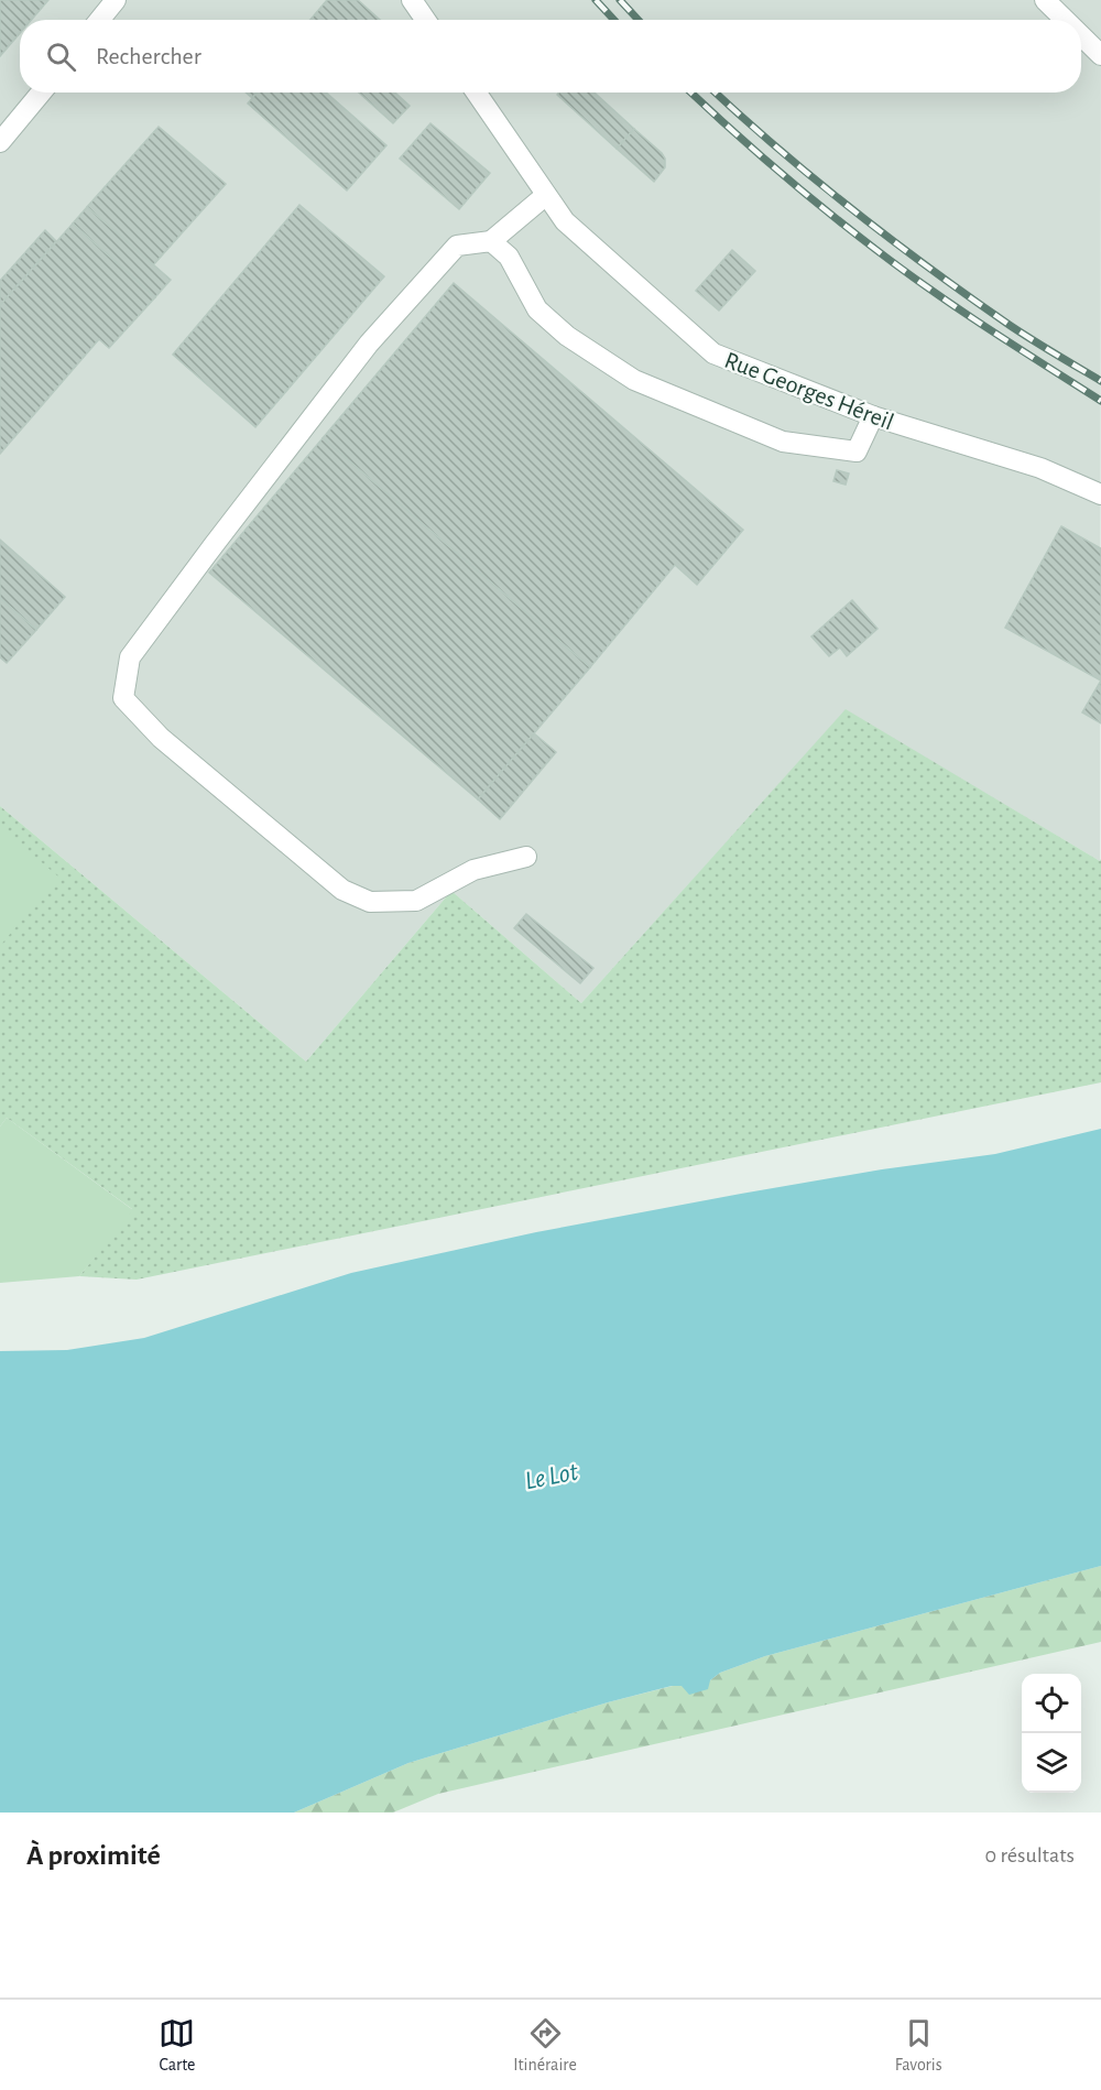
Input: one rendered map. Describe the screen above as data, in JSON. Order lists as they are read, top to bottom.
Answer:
{
  "streets": {
    "street": ["Rue Georges Héreil"]
  },
  "water": ["Le Lot"],
  "page": {
    "search": "Rechercher",
    "heading": ["À proximité", "0 résultats"],
    "nav": ["Carte", "Itinéraire", "Favoris"]
  }
}
